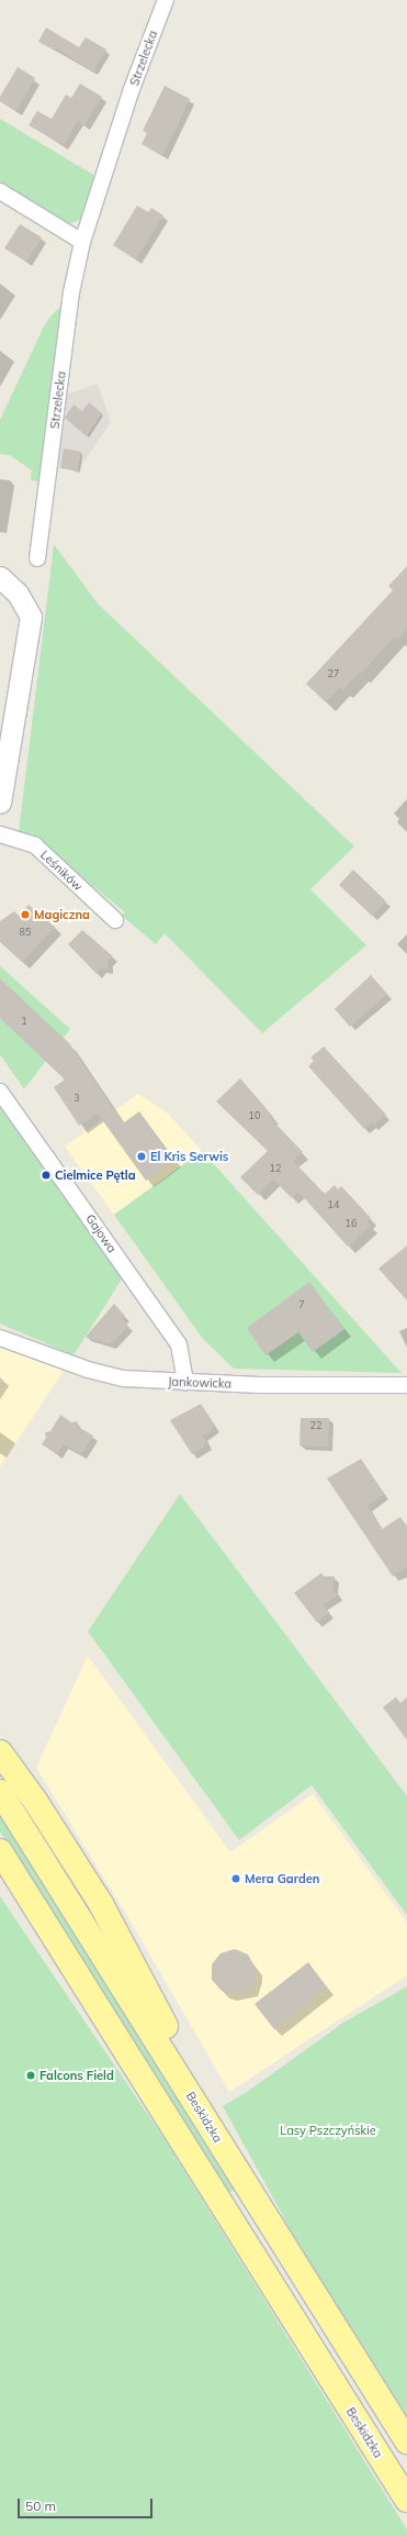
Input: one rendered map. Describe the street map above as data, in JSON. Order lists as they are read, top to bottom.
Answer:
{
  "streets": {
    "main road": ["Beskidzka"],
    "street": [
      "Strzelecka",
      "Leśników",
      "Gajowa",
      "Jankowicka"
    ]
  },
  "crossings": [
    ["Gajowa", "Jankowicka"]
  ],
  "parks": ["Lasy Pszczyńskie"],
  "places": [
    "Magiczna",
    "El Kris Serwis",
    "Cielmice Pętla",
    "Mera Garden",
    "Falcons Field"
  ],
  "house_numbers": [
    "27",
    "85",
    "1",
    "3",
    "10",
    "12",
    "14",
    "16",
    "7",
    "22"
  ],
  "scale_bar": "50 m"
}
